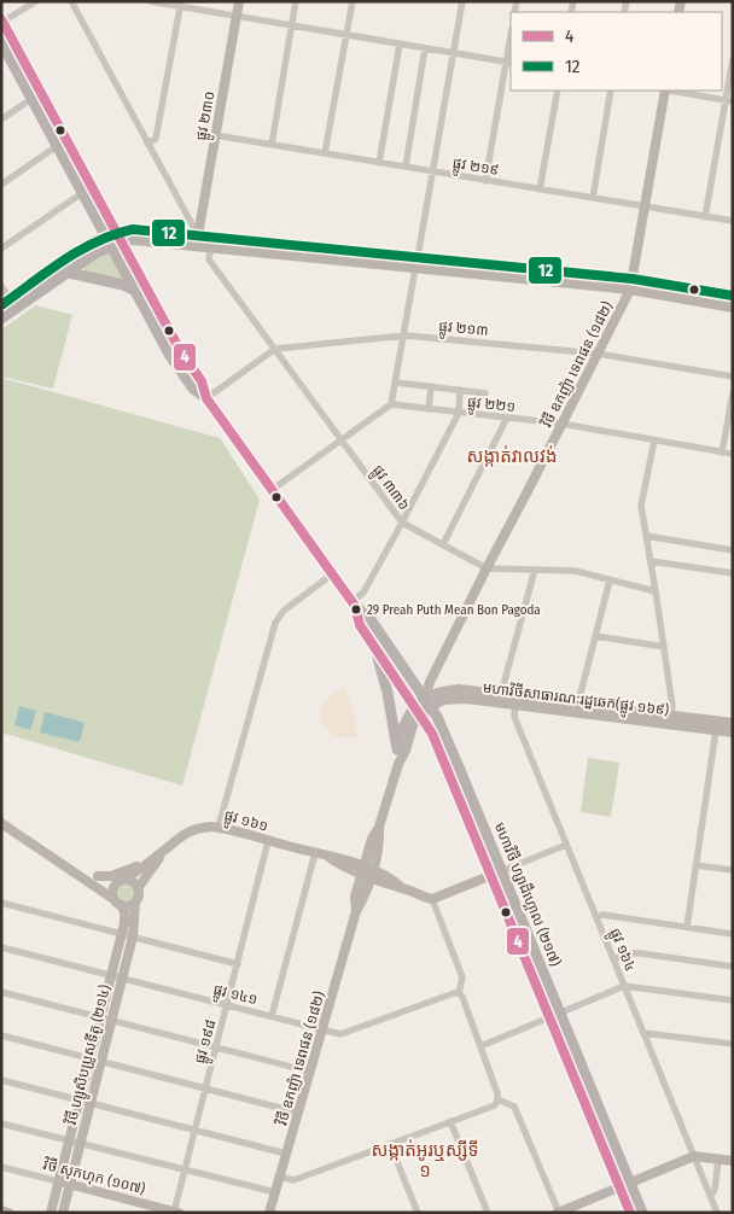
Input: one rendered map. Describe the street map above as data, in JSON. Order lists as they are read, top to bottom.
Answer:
{
  "streets": {
    "main road": ["មហាវិថី ហ្សាដឹហ្គោល (២១៧)"],
    "street": [
      "ផ្លូវ ២៣០",
      "ផ្លូវ ២១៩",
      "ផ្លូវ ២១៣",
      "វិថី ឧកញ៉ា ទេពផន (១៨២)",
      "ផ្លូវ ២២១",
      "ផ្លូវ ៣៣៦",
      "មហាវិថីសាធារណៈរដ្ឋឆេក(ផ្លូវ ១៦៩)",
      "ផ្លូវ ១៦១",
      "ផ្លូវ ១៦៤",
      "ផ្លូវ ១៤១",
      "ផ្លូវ ១៩៨",
      "វិថី ហ្សូសិបប្រូសទីតូ (២១៤)",
      "វិថី សុកហុក (១០៧)"
    ]
  },
  "crossings": [
    ["ផ្លូវ ២៣០", "ផ្លូវ ២១៩"],
    ["ផ្លូវ ២១៩", "វិថី ឧកញ៉ា ទេពផន (១៨២)"],
    ["ផ្លូវ ២១៣", "វិថី ឧកញ៉ា ទេពផន (១៨២)"],
    ["ផ្លូវ ២១៣", "ផ្លូវ ៣៣៦"],
    ["ផ្លូវ ២១៣", "មហាវិថី ហ្សាដឹហ្គោល (២១៧)"],
    ["វិថី ឧកញ៉ា ទេពផន (១៨២)", "ផ្លូវ ២២១"],
    ["វិថី ឧកញ៉ា ទេពផន (១៨២)", "ផ្លូវ ៣៣៦"],
    ["វិថី ឧកញ៉ា ទេពផន (១៨២)", "មហាវិថីសាធារណៈរដ្ឋឆេក(ផ្លូវ ១៦៩)"],
    ["វិថី ឧកញ៉ា ទេពផន (១៨២)", "ផ្លូវ ១៦១"],
    ["វិថី ឧកញ៉ា ទេពផន (១៨២)", "មហាវិថី ហ្សាដឹហ្គោល (២១៧)"],
    ["វិថី ឧកញ៉ា ទេពផន (១៨២)", "ផ្លូវ ១៤១"],
    ["មហាវិថីសាធារណៈរដ្ឋឆេក(ផ្លូវ ១៦៩)", "មហាវិថី ហ្សាដឹហ្គោល (២១៧)"],
    ["មហាវិថីសាធារណៈរដ្ឋឆេក(ផ្លូវ ១៦៩)", "ផ្លូវ ១៦៤"],
    ["ផ្លូវ ១៦១", "ផ្លូវ ១៩៨"],
    ["ផ្លូវ ១៦១", "វិថី ហ្សូសិបប្រូសទីតូ (២១៤)"],
    ["ផ្លូវ ១៤១", "ផ្លូវ ១៩៨"],
    ["ផ្លូវ ១៤១", "វិថី ហ្សូសិបប្រូសទីតូ (២១៤)"],
    ["ផ្លូវ ១៩៨", "វិថី សុកហុក (១០៧)"],
    ["វិថី ហ្សូសិបប្រូសទីតូ (២១៤)", "វិថី សុកហុក (១០៧)"]
  ],
  "districts": ["សង្កាត់វាលវង់", "សង្កាត់អូរឬស្សីទី ១"],
  "places": ["29 Preah Puth Mean Bon Pagoda"],
  "lines": ["transit line 4", "transit line 12"],
  "legend": ["4", "12"]
}
